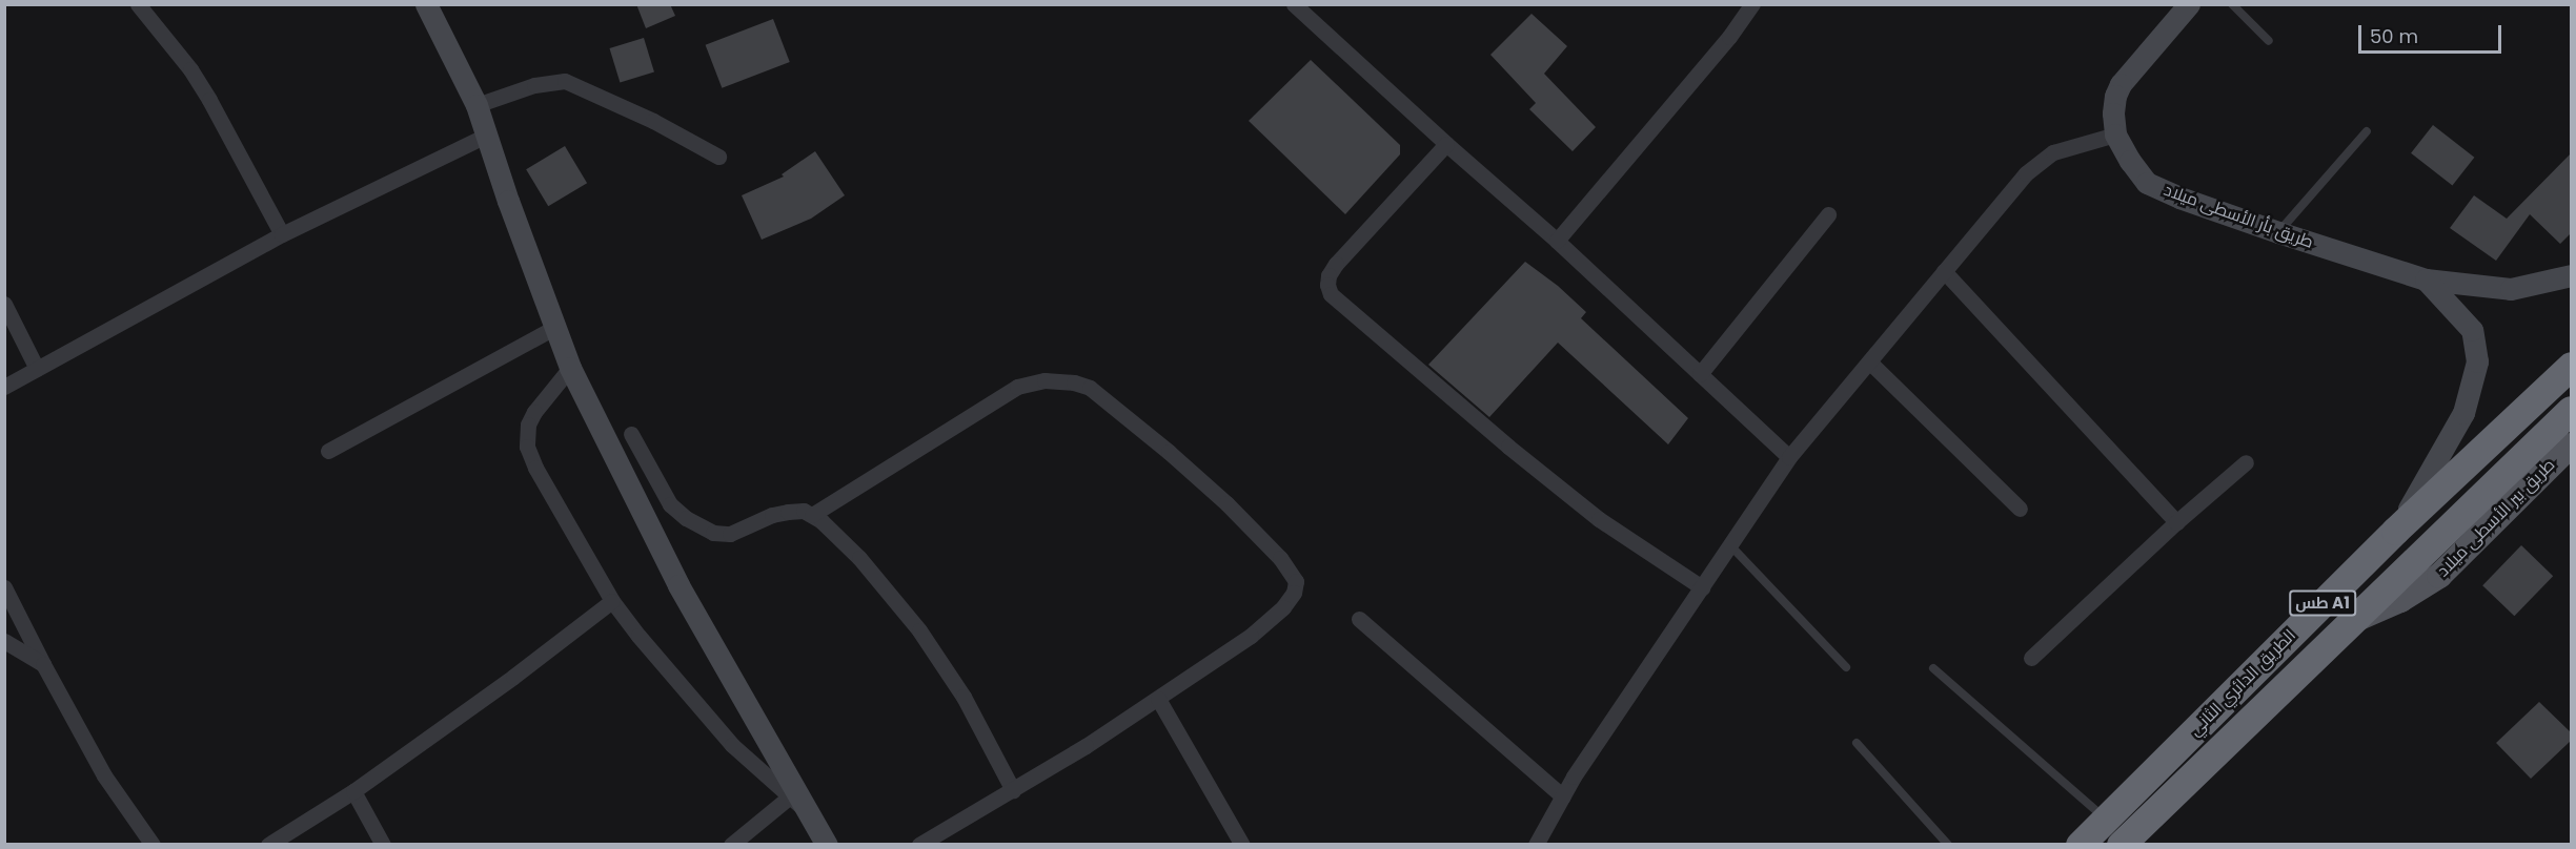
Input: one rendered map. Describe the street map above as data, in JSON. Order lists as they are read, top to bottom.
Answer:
{
  "streets": {
    "highway": ["طس A1", "الطريق الدائري الثاني"],
    "main road": ["طريق بأر الأسطى ميلاد", "طريق بير الأسطى ميلاد"]
  },
  "crossings": [
    ["طريق بأر الأسطى ميلاد", "الطريق الدائري الثاني"],
    ["طريق بير الأسطى ميلاد", "الطريق الدائري الثاني"]
  ],
  "scale_bar": "50 m"
}
